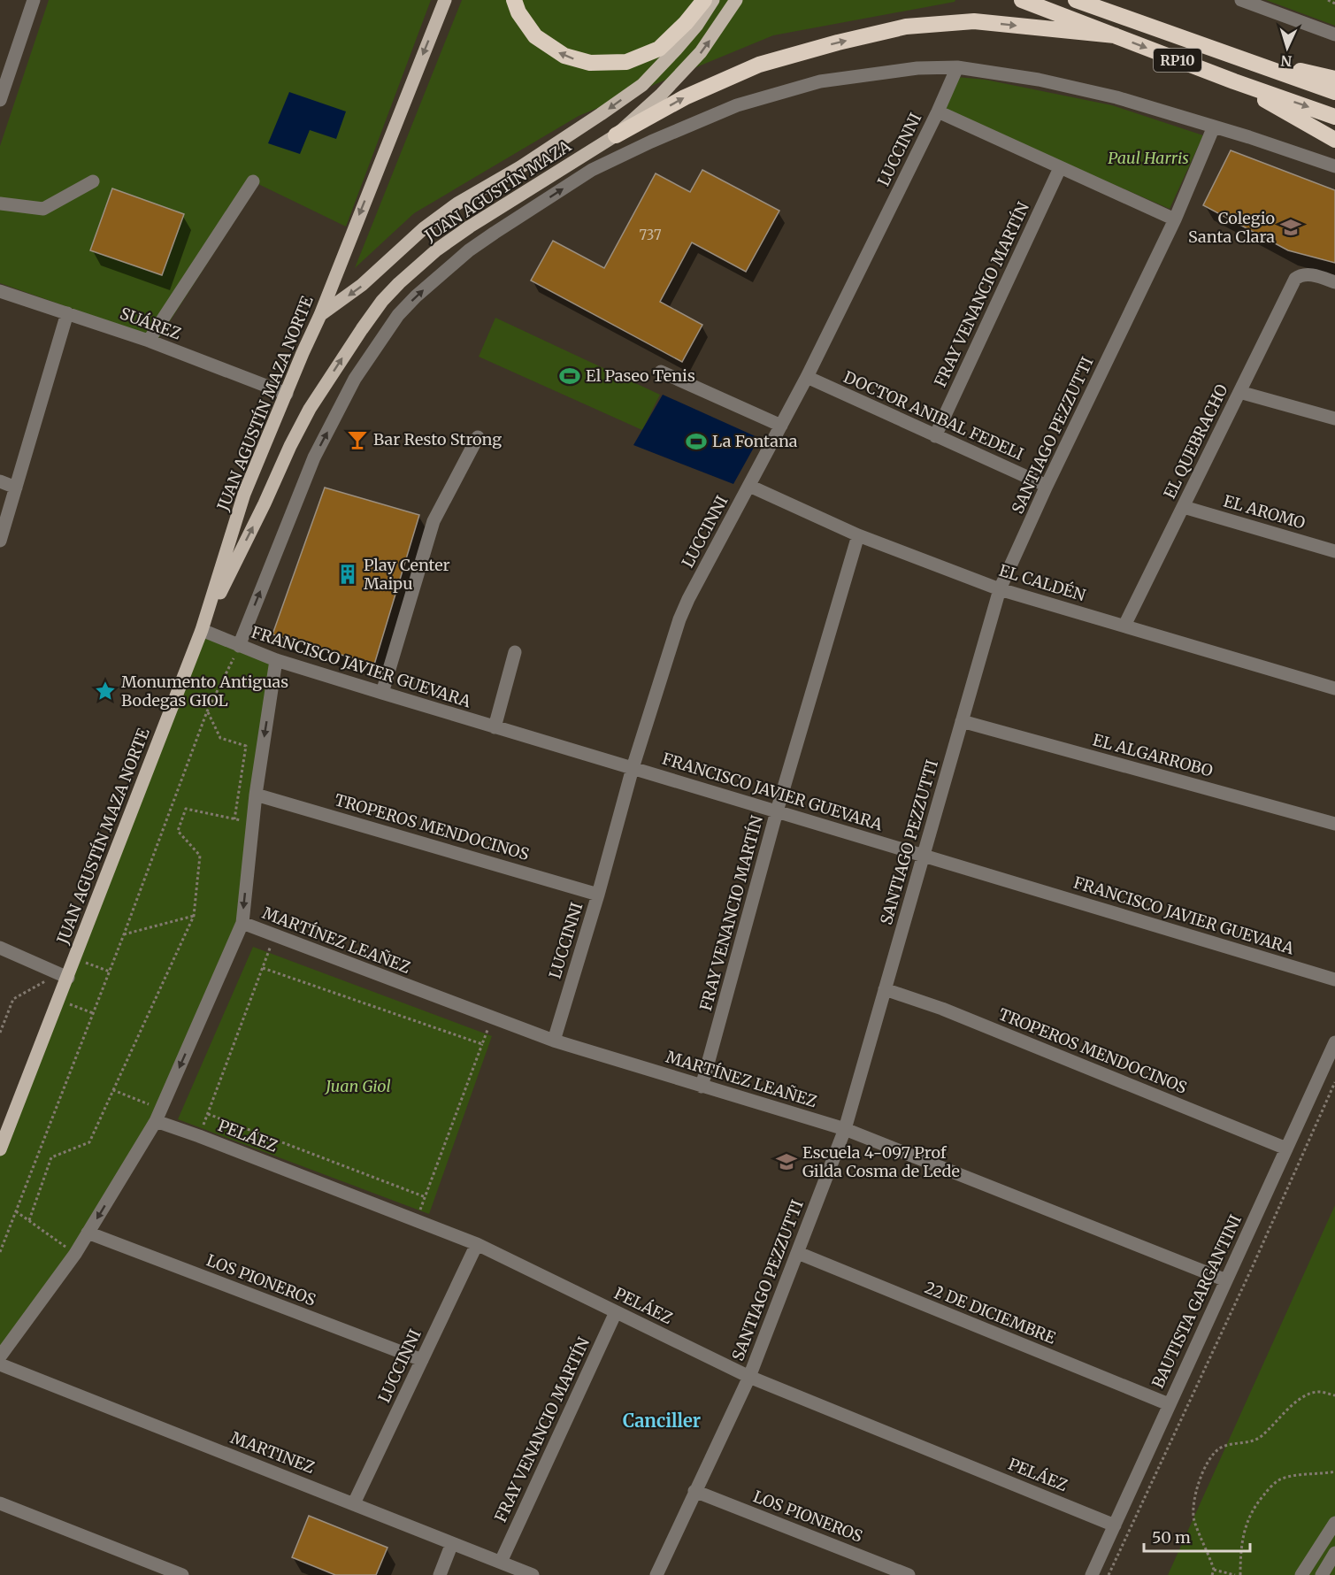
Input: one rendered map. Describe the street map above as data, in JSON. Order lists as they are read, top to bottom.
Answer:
{
  "streets": {
    "highway": ["RP10"],
    "main road": ["JUAN AGUSTÍN MAZA", "JUAN AGUSTÍN MAZA NORTE"],
    "street": [
      "LUCCINNI",
      "FRAY VENANCIO MARTÍN",
      "SUÁREZ",
      "DOCTOR ANIBAL FEDELI",
      "SANTIAGO PEZZUTTI",
      "EL QUEBRACHO",
      "EL AROMO",
      "EL CALDÉN",
      "FRANCISCO JAVIER GUEVARA",
      "EL ALGARROBO",
      "TROPEROS MENDOCINOS",
      "MARTÍNEZ LEAÑEZ",
      "PELÁEZ",
      "LOS PIONEROS",
      "BAUTISTA GARGANTINI",
      "22 DE DICIEMBRE",
      "MARTINEZ"
    ]
  },
  "crossings": [
    ["LUCCINNI", "DOCTOR ANIBAL FEDELI"],
    ["LUCCINNI", "EL CALDÉN"],
    ["LUCCINNI", "FRANCISCO JAVIER GUEVARA"],
    ["LUCCINNI", "TROPEROS MENDOCINOS"],
    ["LUCCINNI", "MARTÍNEZ LEAÑEZ"],
    ["LUCCINNI", "PELÁEZ"],
    ["LUCCINNI", "LOS PIONEROS"],
    ["LUCCINNI", "MARTINEZ"],
    ["JUAN AGUSTÍN MAZA", "JUAN AGUSTÍN MAZA NORTE"],
    ["JUAN AGUSTÍN MAZA", "FRANCISCO JAVIER GUEVARA"],
    ["FRAY VENANCIO MARTÍN", "DOCTOR ANIBAL FEDELI"],
    ["FRAY VENANCIO MARTÍN", "EL CALDÉN"],
    ["FRAY VENANCIO MARTÍN", "FRANCISCO JAVIER GUEVARA"],
    ["FRAY VENANCIO MARTÍN", "MARTÍNEZ LEAÑEZ"],
    ["FRAY VENANCIO MARTÍN", "PELÁEZ"],
    ["FRAY VENANCIO MARTÍN", "MARTINEZ"],
    ["SUÁREZ", "JUAN AGUSTÍN MAZA NORTE"],
    ["JUAN AGUSTÍN MAZA NORTE", "FRANCISCO JAVIER GUEVARA"],
    ["DOCTOR ANIBAL FEDELI", "SANTIAGO PEZZUTTI"],
    ["SANTIAGO PEZZUTTI", "EL CALDÉN"],
    ["SANTIAGO PEZZUTTI", "FRANCISCO JAVIER GUEVARA"],
    ["SANTIAGO PEZZUTTI", "EL ALGARROBO"],
    ["SANTIAGO PEZZUTTI", "TROPEROS MENDOCINOS"],
    ["SANTIAGO PEZZUTTI", "MARTÍNEZ LEAÑEZ"],
    ["SANTIAGO PEZZUTTI", "PELÁEZ"],
    ["SANTIAGO PEZZUTTI", "LOS PIONEROS"],
    ["SANTIAGO PEZZUTTI", "22 DE DICIEMBRE"],
    ["EL QUEBRACHO", "EL AROMO"],
    ["EL QUEBRACHO", "EL CALDÉN"],
    ["TROPEROS MENDOCINOS", "BAUTISTA GARGANTINI"],
    ["MARTÍNEZ LEAÑEZ", "BAUTISTA GARGANTINI"],
    ["PELÁEZ", "BAUTISTA GARGANTINI"],
    ["BAUTISTA GARGANTINI", "22 DE DICIEMBRE"]
  ],
  "districts": ["Canciller"],
  "parks": ["Paul Harris", "Juan Giol"],
  "places": {
    "school or university": ["Colegio Santa Clara", "Escuela 4-097 Prof Gilda Cosma de Lede"],
    "sports": ["El Paseo Tenis", "La Fontana"],
    "bar": ["Bar Resto Strong"],
    "building": ["Play Center Maipu"],
    "place": ["Monumento Antiguas Bodegas GIOL"]
  },
  "house_numbers": ["737"],
  "scale_bar": "50 m",
  "north": "bottom"
}
